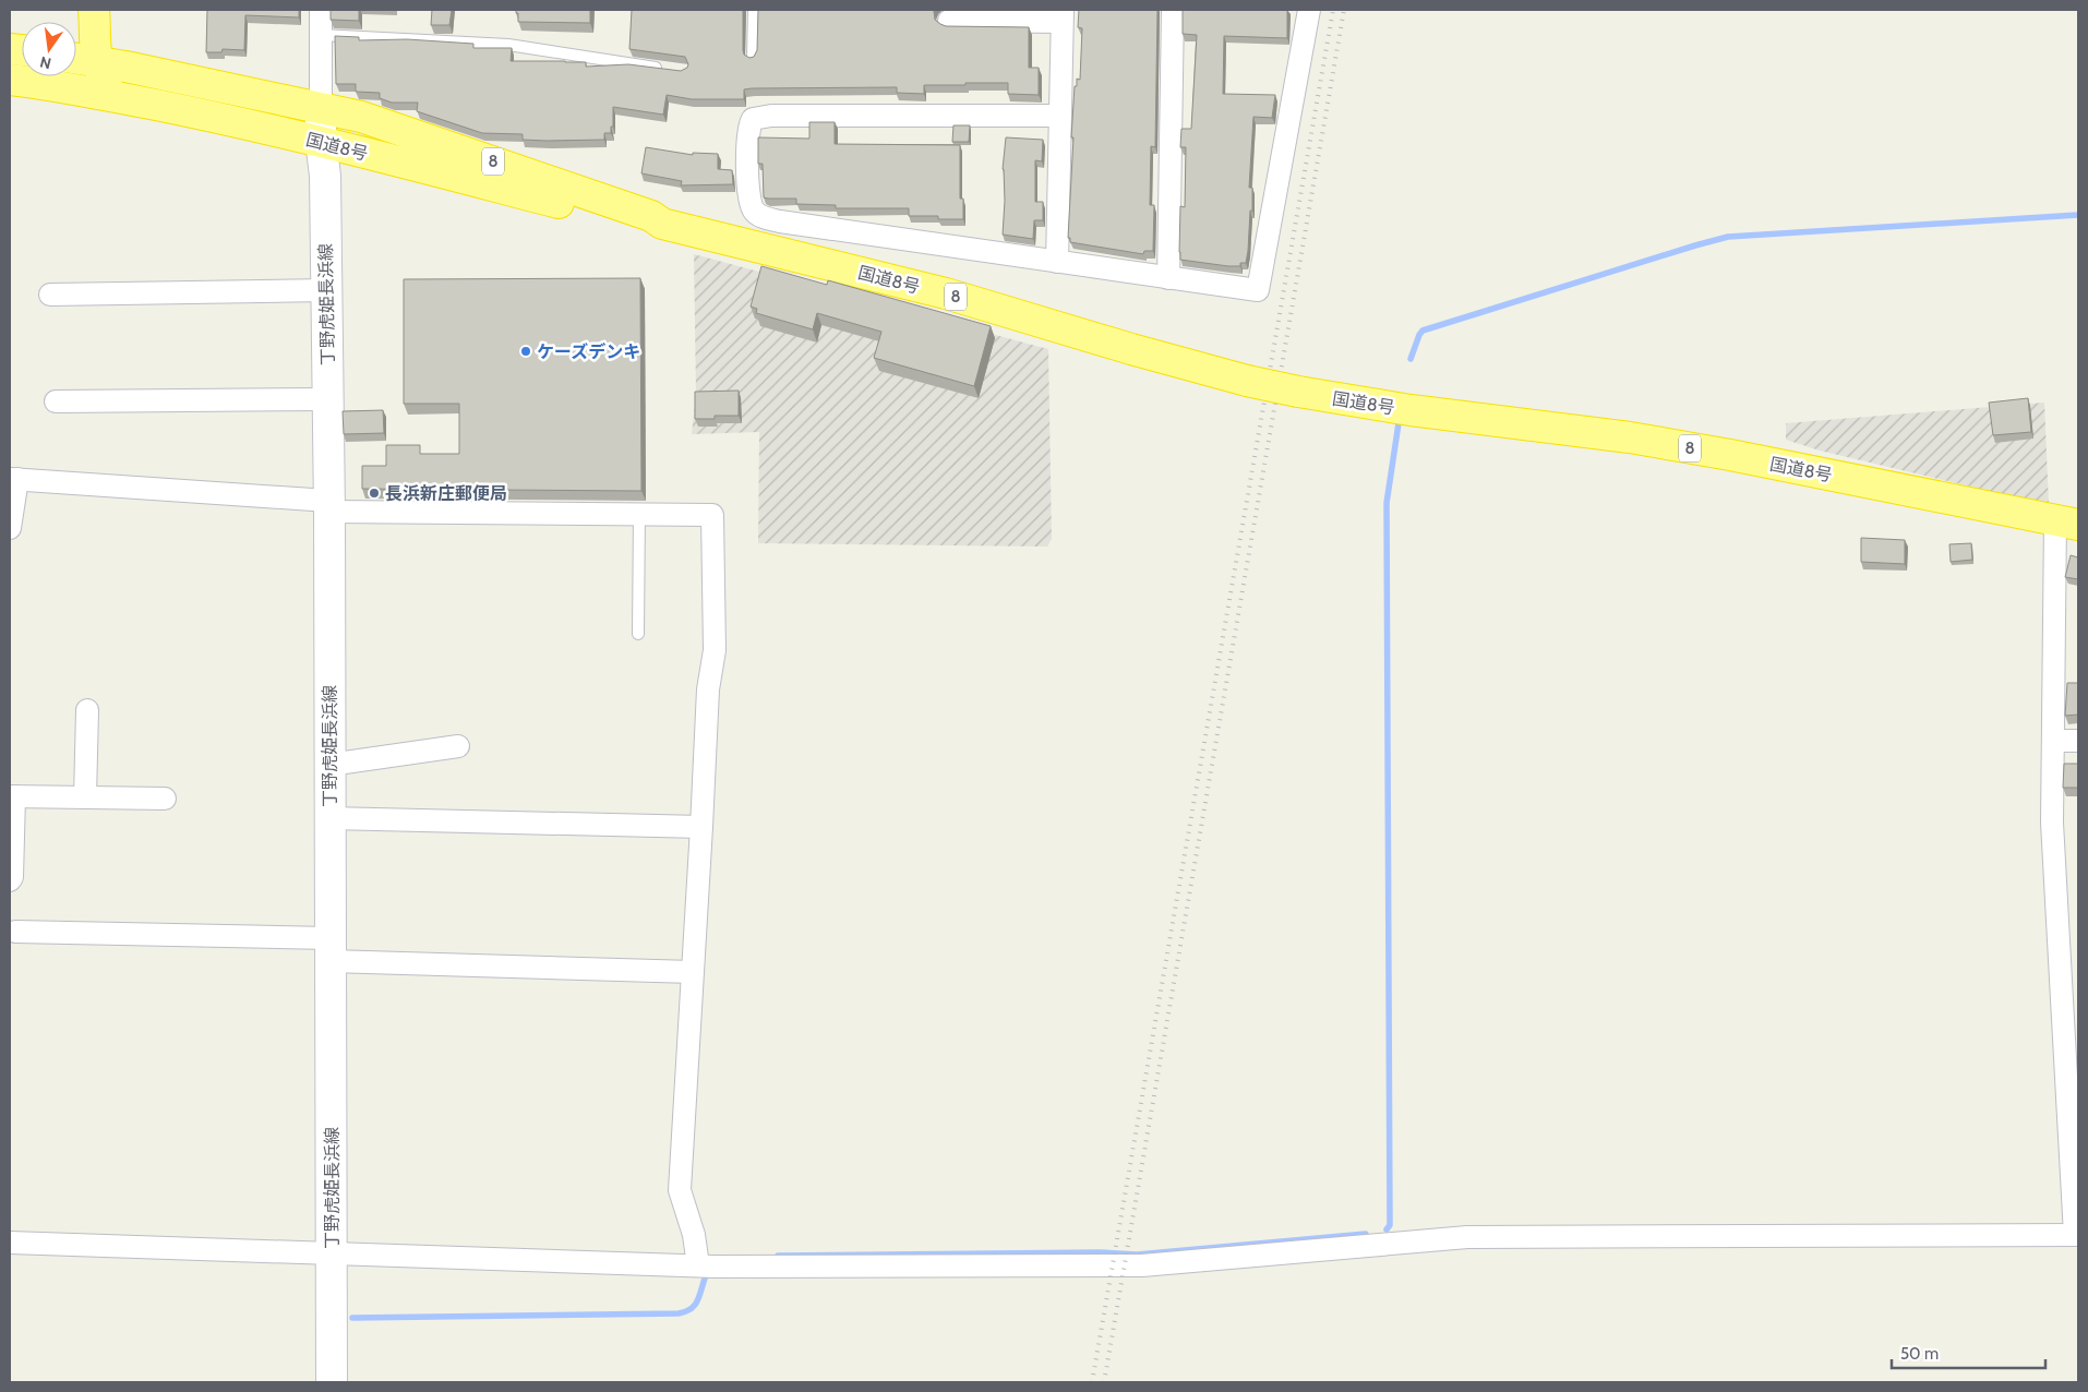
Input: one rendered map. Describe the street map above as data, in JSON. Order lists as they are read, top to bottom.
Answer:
{
  "streets": {
    "highway": ["国道8号", "8"],
    "main road": ["丁野虎姫長浜線"]
  },
  "crossings": [
    ["国道8号", "丁野虎姫長浜線"]
  ],
  "places": ["ケーズデンキ", "長浜新庄郵便局"],
  "scale_bar": "50 m",
  "north": "bottom"
}
